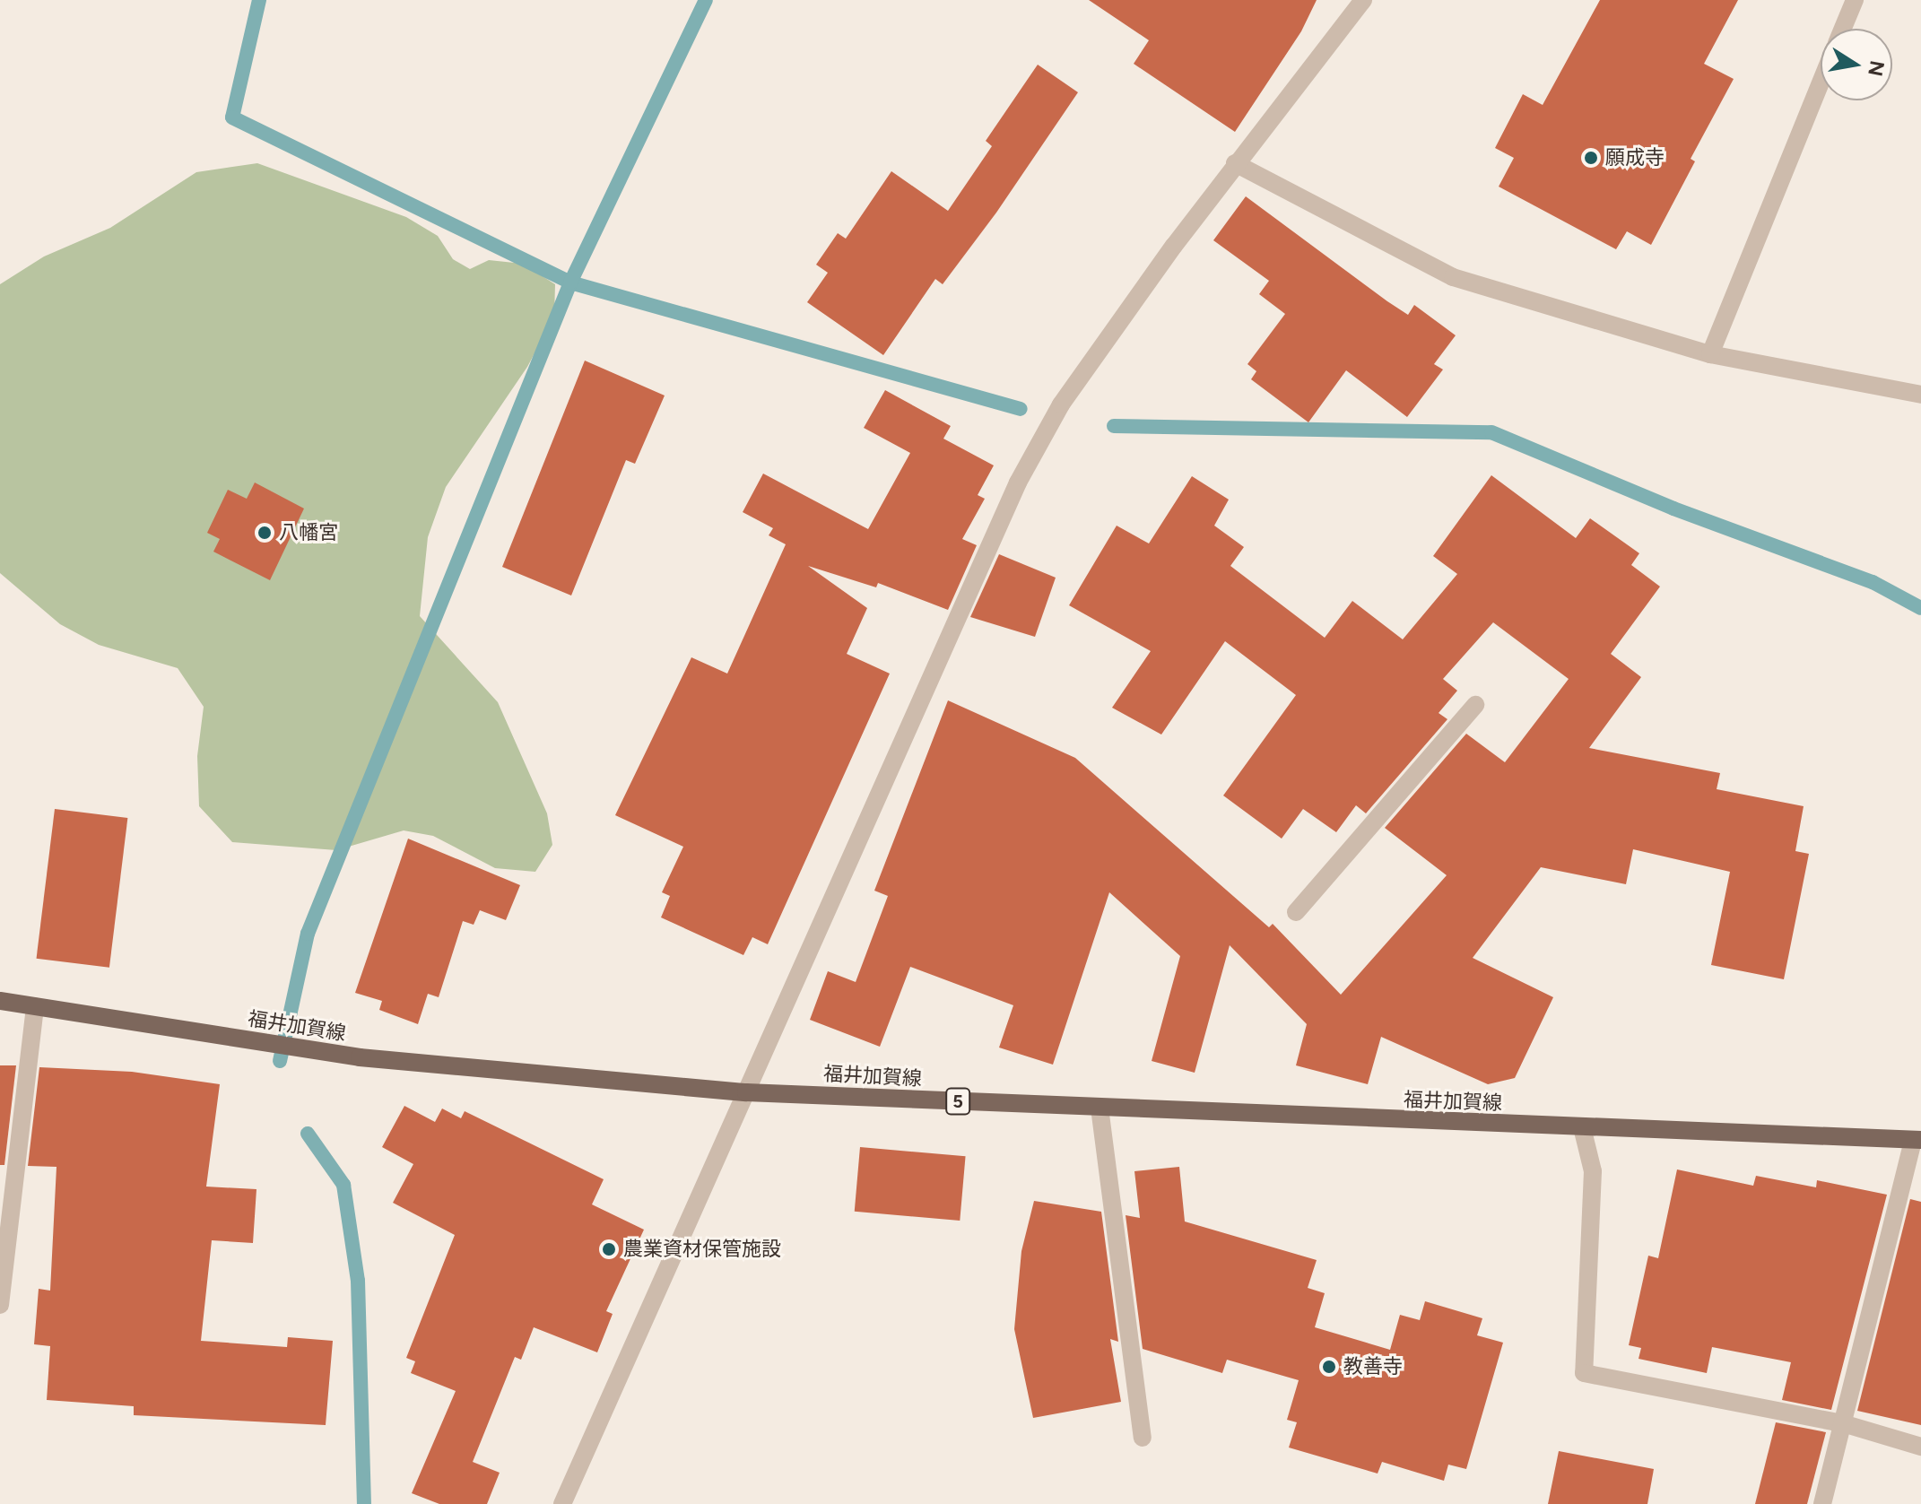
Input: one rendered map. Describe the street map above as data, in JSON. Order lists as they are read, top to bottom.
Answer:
{
  "streets": {
    "main road": ["福井加賀線", "5"]
  },
  "places": [
    "願成寺",
    "八幡宮",
    "農業資材保管施設",
    "教善寺"
  ],
  "north": "right"
}
